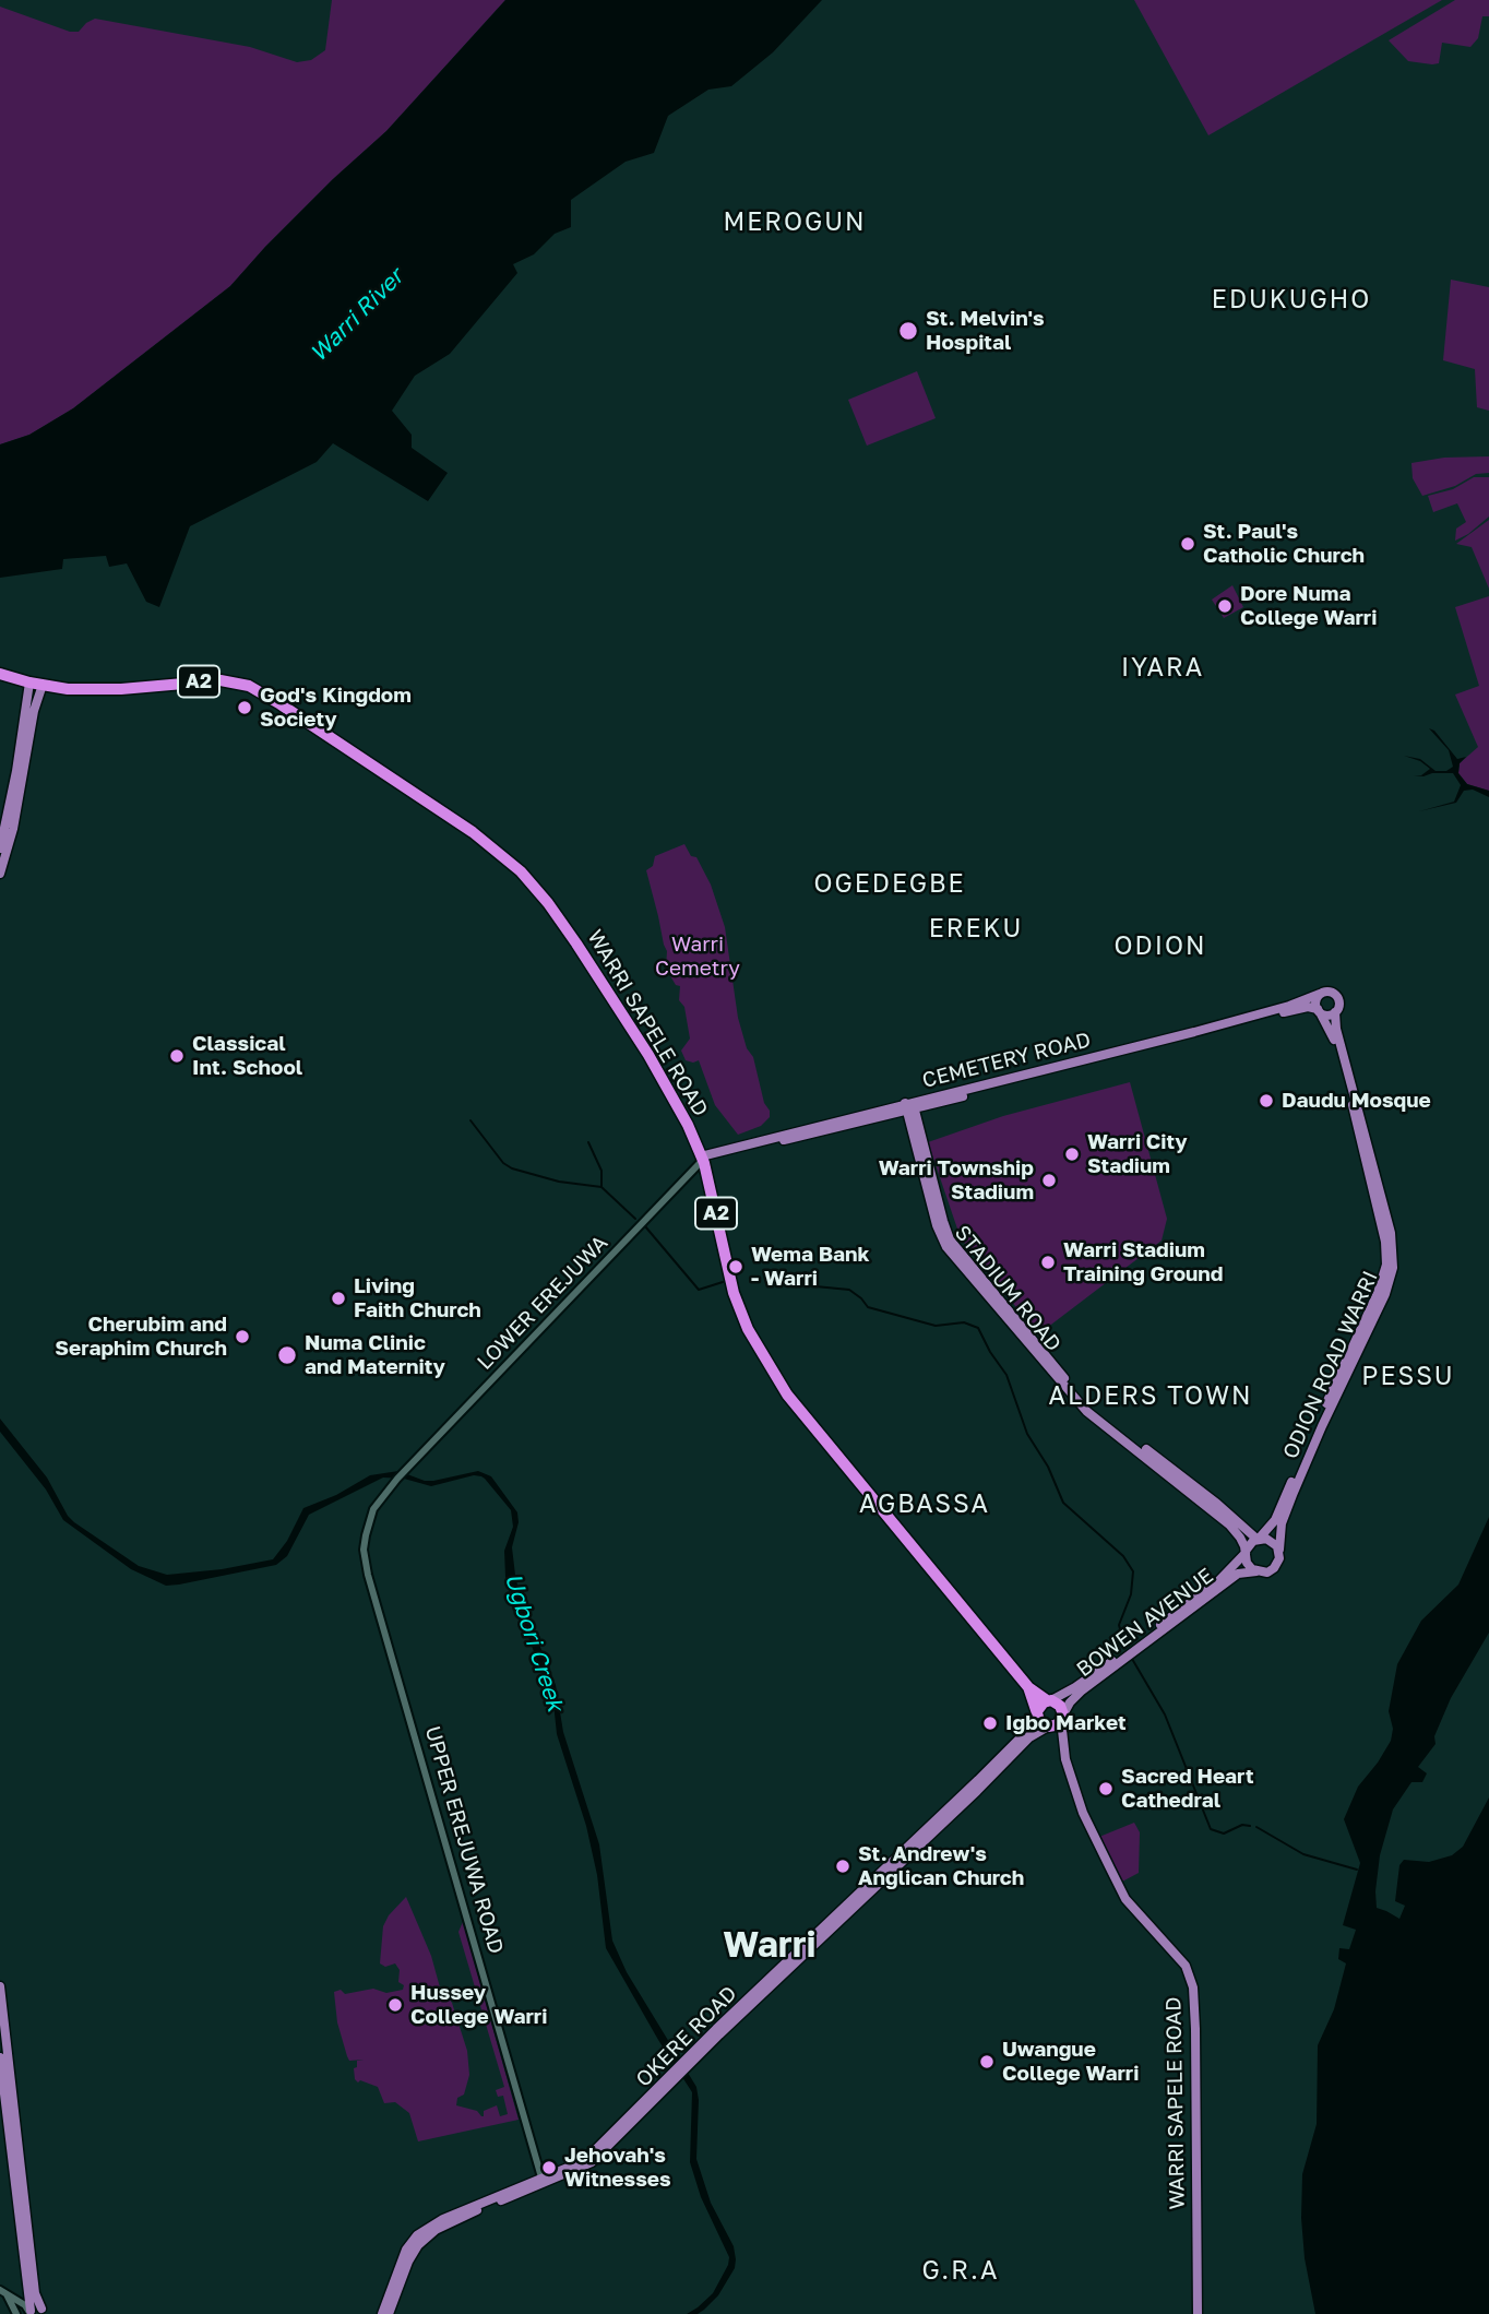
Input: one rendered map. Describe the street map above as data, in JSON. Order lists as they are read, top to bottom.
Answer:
{
  "streets": {
    "highway": ["A2", "WARRI SAPELE ROAD"],
    "main road": [
      "CEMETERY ROAD",
      "STADIUM ROAD",
      "ODION ROAD WARRI",
      "BOWEN AVENUE",
      "OKERE ROAD"
    ],
    "street": ["LOWER EREJUWA", "UPPER EREJUWA ROAD"]
  },
  "crossings": [
    ["WARRI SAPELE ROAD", "CEMETERY ROAD"],
    ["WARRI SAPELE ROAD", "LOWER EREJUWA"],
    ["WARRI SAPELE ROAD", "BOWEN AVENUE"],
    ["WARRI SAPELE ROAD", "OKERE ROAD"],
    ["CEMETERY ROAD", "STADIUM ROAD"],
    ["CEMETERY ROAD", "LOWER EREJUWA"],
    ["CEMETERY ROAD", "ODION ROAD WARRI"],
    ["STADIUM ROAD", "ODION ROAD WARRI"],
    ["STADIUM ROAD", "BOWEN AVENUE"],
    ["LOWER EREJUWA", "UPPER EREJUWA ROAD"],
    ["ODION ROAD WARRI", "BOWEN AVENUE"],
    ["BOWEN AVENUE", "OKERE ROAD"],
    ["UPPER EREJUWA ROAD", "OKERE ROAD"]
  ],
  "districts": [
    "MEROGUN",
    "EDUKUGHO",
    "IYARA",
    "OGEDEGBE",
    "EREKU",
    "ODION",
    "PESSU",
    "ALDERS TOWN",
    "AGBASSA",
    "Warri",
    "G.R.A"
  ],
  "water": ["Warri River", "Ugbori Creek"],
  "parks": ["Warri Cemetry"],
  "places": [
    "St. Melvin's Hospital",
    "St. Paul's Catholic Church",
    "Dore Numa College Warri",
    "God's Kingdom Society",
    "Classical Int. School",
    "Daudu Mosque",
    "Warri City Stadium",
    "Warri Township Stadium",
    "Warri Stadium Training Ground",
    "Wema Bank - Warri",
    "Living Faith Church",
    "Cherubim and Seraphim Church",
    "Numa Clinic and Maternity",
    "Igbo Market",
    "Sacred Heart Cathedral",
    "St. Andrew's Anglican Church",
    "Hussey College Warri",
    "Uwangue College Warri",
    "Jehovah's Witnesses"
  ]
}
